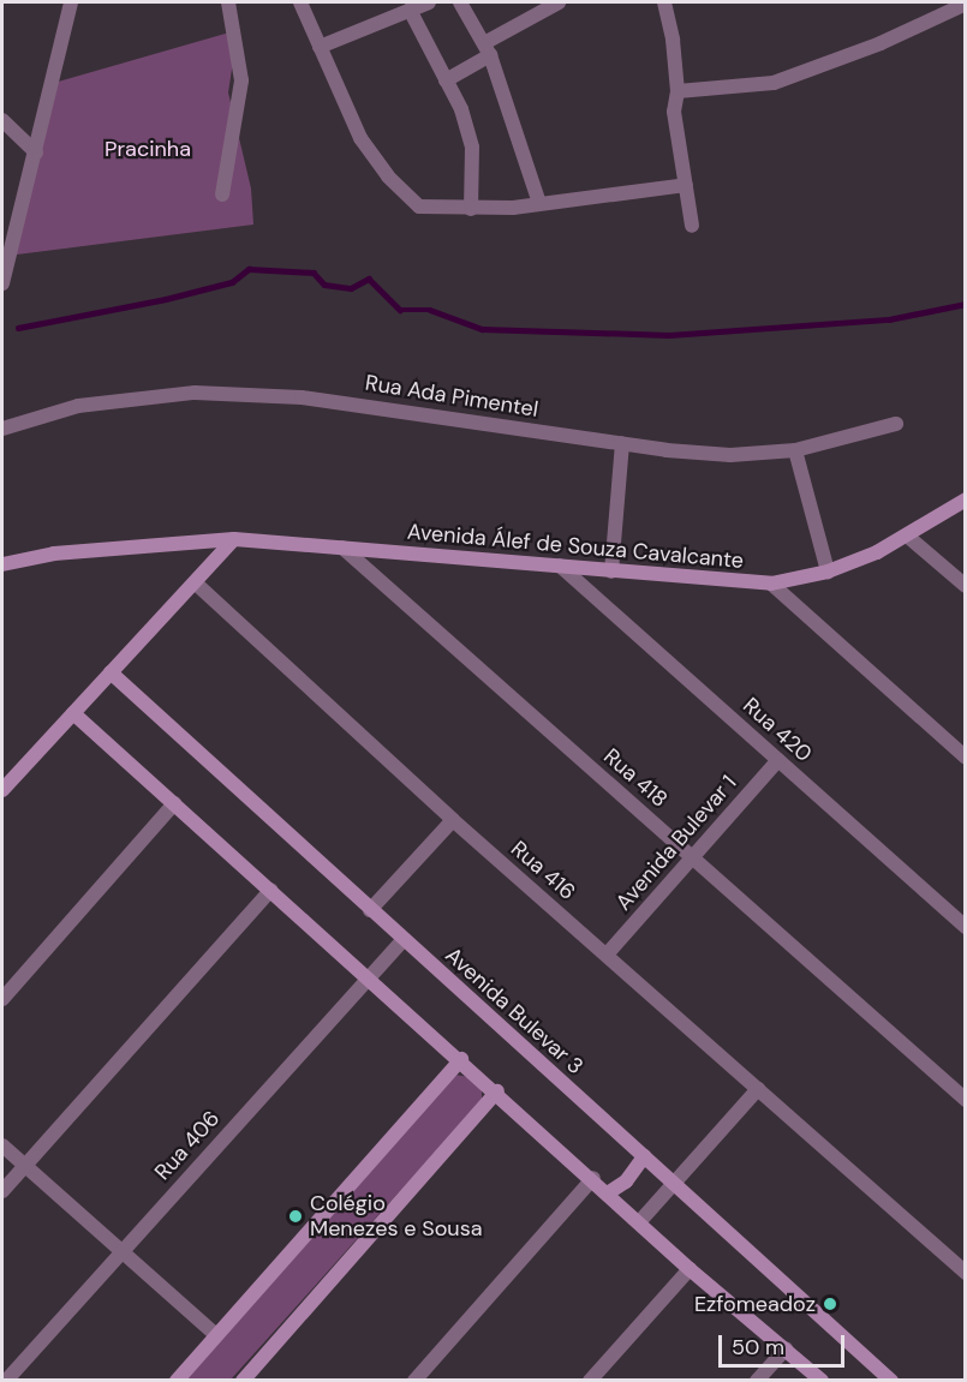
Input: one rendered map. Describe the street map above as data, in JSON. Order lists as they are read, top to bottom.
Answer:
{
  "streets": {
    "street": [
      "Rua Ada Pimentel",
      "Avenida Álef de Souza Cavalcante",
      "Rua 420",
      "Rua 418",
      "Avenida Bulevar 1",
      "Rua 416",
      "Avenida Bulevar 3",
      "Rua 406"
    ]
  },
  "crossings": [
    ["Avenida Álef de Souza Cavalcante", "Rua 420"],
    ["Avenida Álef de Souza Cavalcante", "Rua 418"],
    ["Rua 420", "Avenida Bulevar 1"],
    ["Rua 418", "Avenida Bulevar 1"],
    ["Avenida Bulevar 1", "Rua 416"],
    ["Avenida Bulevar 3", "Rua 406"]
  ],
  "parks": ["Pracinha"],
  "places": ["Colégio Menezes e Sousa", "Ezfomeadoz"],
  "scale_bar": "50 m"
}
